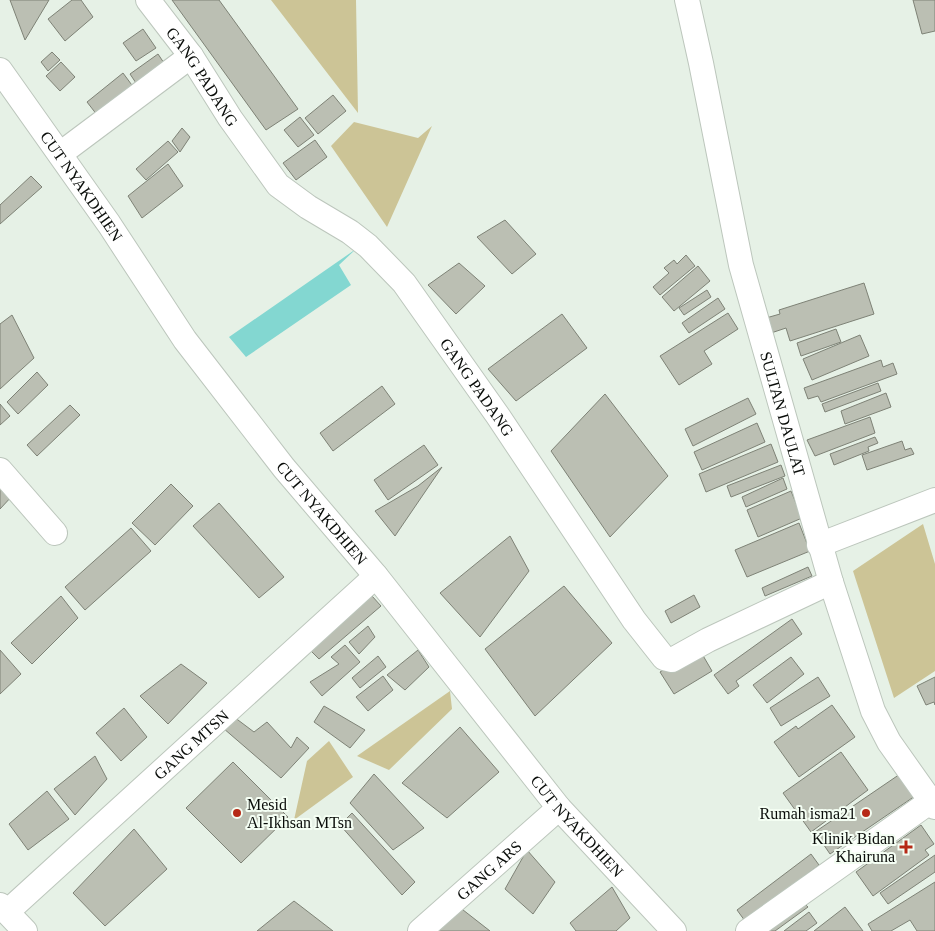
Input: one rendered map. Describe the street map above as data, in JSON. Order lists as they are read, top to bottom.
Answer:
{
  "streets": {
    "street": [
      "GANG PADANG",
      "CUT NYAKDHIEN",
      "SULTAN DAULAT",
      "GANG MTSN",
      "GANG ARS"
    ]
  },
  "crossings": [
    ["GANG PADANG", "SULTAN DAULAT"],
    ["CUT NYAKDHIEN", "GANG MTSN"],
    ["CUT NYAKDHIEN", "GANG ARS"]
  ],
  "places": {
    "other": ["Mesid Al-Ikhsan MTsn", "Rumah isma21"],
    "health": ["Klinik Bidan Khairuna"]
  }
}
